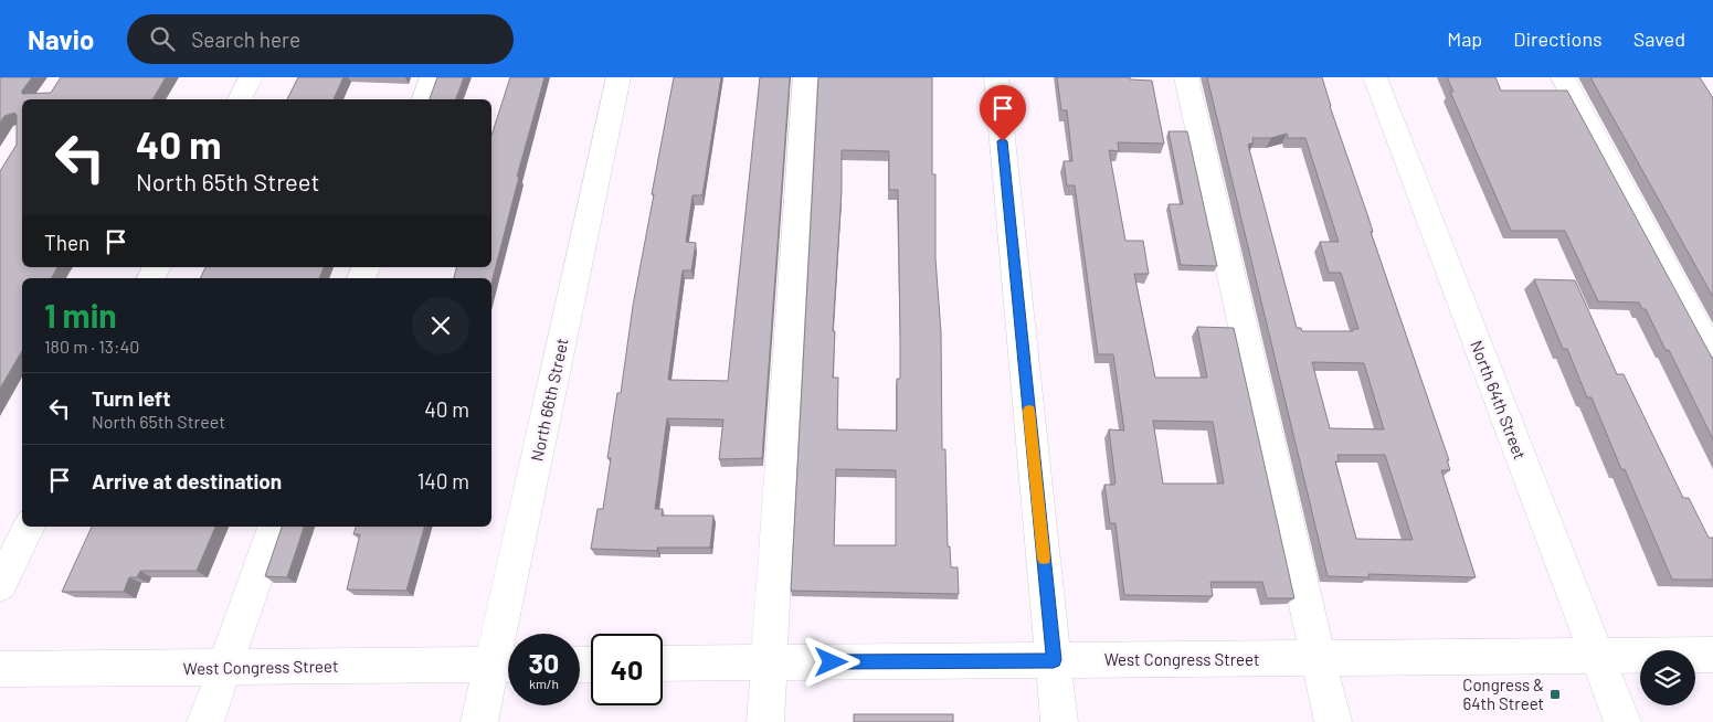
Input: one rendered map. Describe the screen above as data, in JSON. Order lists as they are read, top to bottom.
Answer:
{
  "streets": {
    "street": ["North 66th Street", "North 64th Street", "West Congress Street"]
  },
  "crossings": [
    ["North 66th Street", "West Congress Street"],
    ["North 64th Street", "West Congress Street"]
  ],
  "places": {
    "transit": ["Congress & 64th Street"]
  },
  "page": {
    "header": "Navio",
    "search": "Search here",
    "nav": ["Map", "Directions", "Saved"],
    "turn": ["40 m", "North 65th Street"],
    "then": "Then",
    "heading": ["1 min", "180 m · 13:40"],
    "list": [
      {
        "name": "Turn left",
        "note": "North 65th Street",
        "value": "40 m"
      },
      {
        "name": "Arrive at destination",
        "value": "140 m"
      }
    ],
    "speed": "30 km/h",
    "limit": "40"
  }
}
